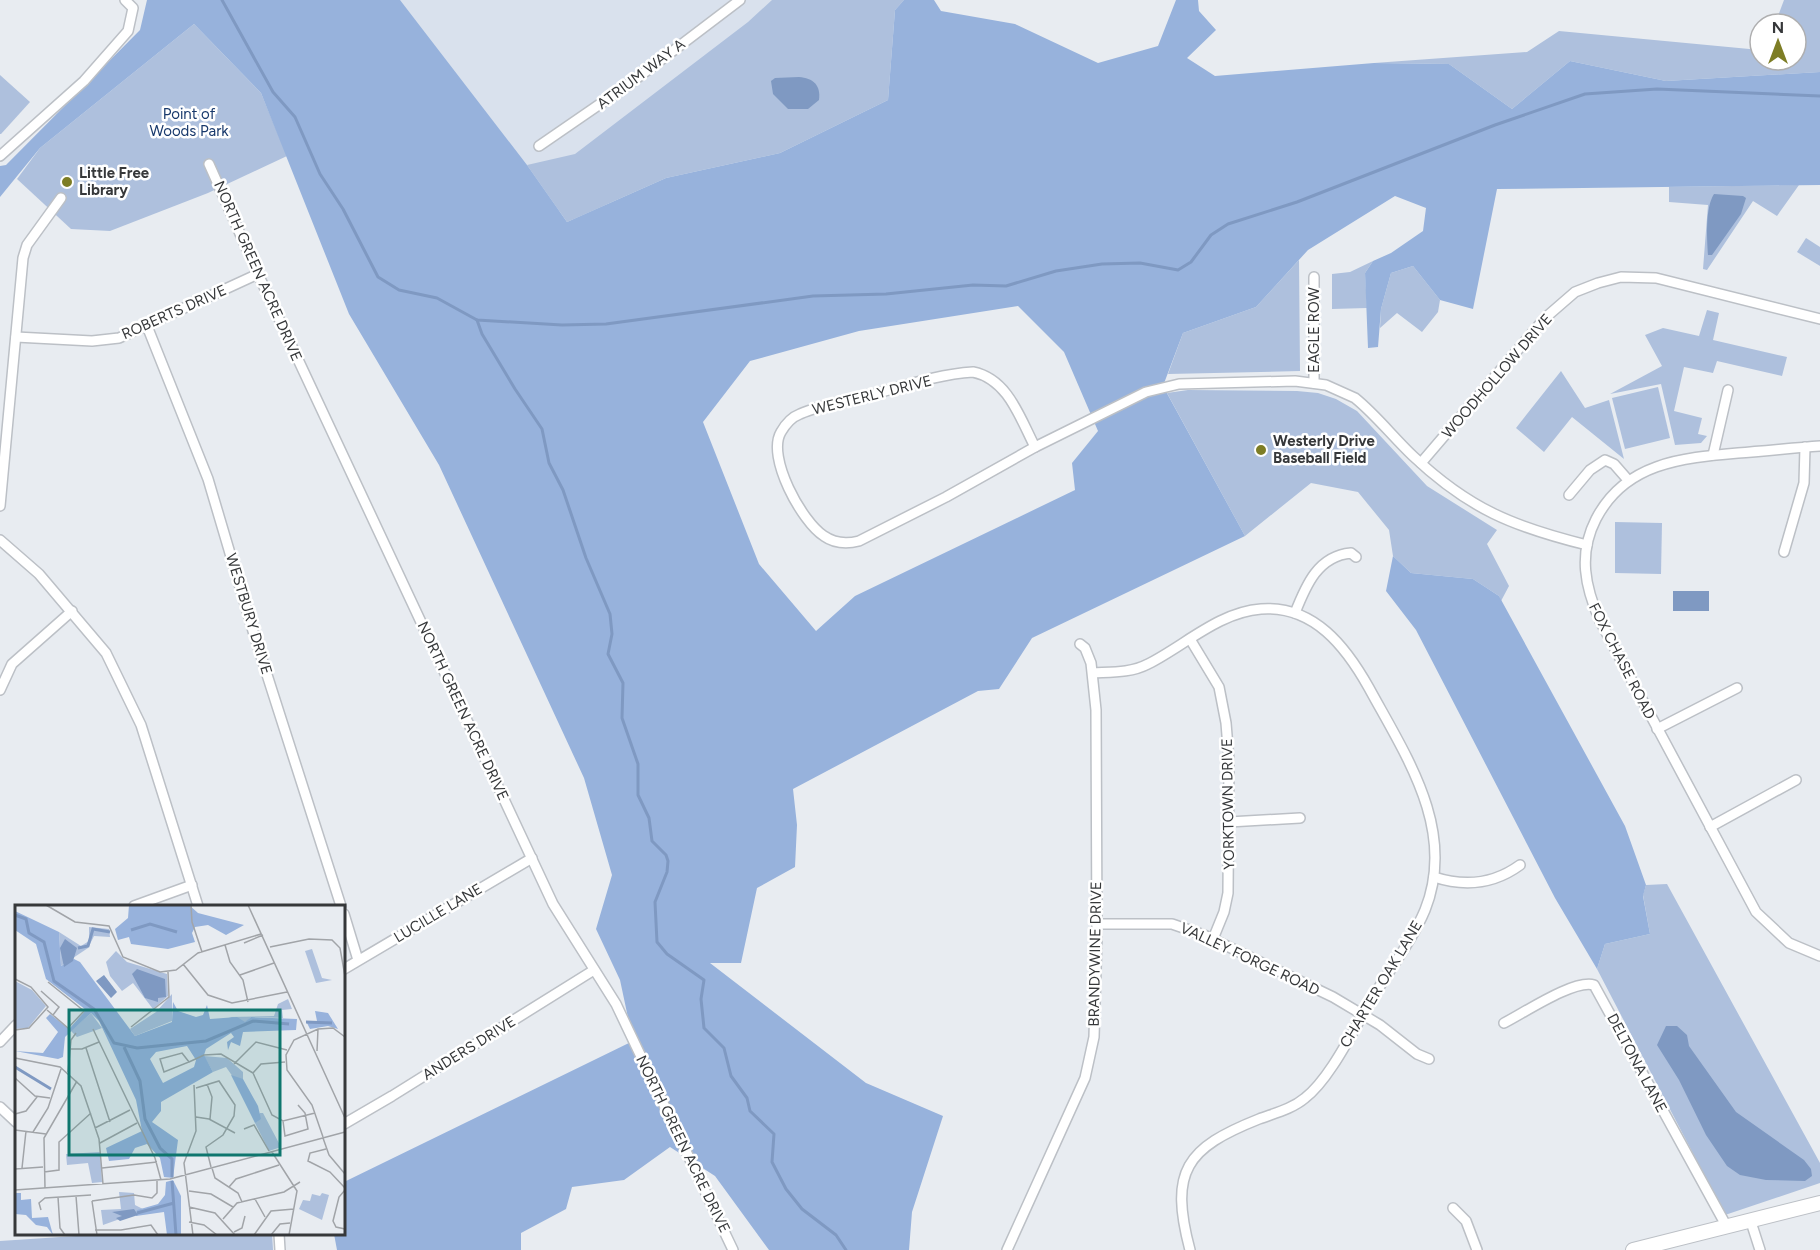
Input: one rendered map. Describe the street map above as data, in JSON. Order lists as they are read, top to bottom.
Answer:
{
  "streets": {
    "street": [
      "ATRIUM WAY A",
      "NORTH GREEN ACRE DRIVE",
      "ROBERTS DRIVE",
      "EAGLE ROW",
      "WOODHOLLOW DRIVE",
      "WESTERLY DRIVE",
      "WESTBURY DRIVE",
      "FOX CHASE ROAD",
      "YORKTOWN DRIVE",
      "LUCILLE LANE",
      "BRANDYWINE DRIVE",
      "VALLEY FORGE ROAD",
      "CHARTER OAK LANE",
      "ANDERS DRIVE",
      "DELTONA LANE"
    ]
  },
  "crossings": [
    ["NORTH GREEN ACRE DRIVE", "ROBERTS DRIVE"],
    ["NORTH GREEN ACRE DRIVE", "LUCILLE LANE"],
    ["NORTH GREEN ACRE DRIVE", "ANDERS DRIVE"],
    ["ROBERTS DRIVE", "WESTBURY DRIVE"],
    ["EAGLE ROW", "WESTERLY DRIVE"],
    ["WOODHOLLOW DRIVE", "WESTERLY DRIVE"],
    ["WESTERLY DRIVE", "FOX CHASE ROAD"],
    ["YORKTOWN DRIVE", "VALLEY FORGE ROAD"],
    ["YORKTOWN DRIVE", "CHARTER OAK LANE"],
    ["BRANDYWINE DRIVE", "VALLEY FORGE ROAD"],
    ["BRANDYWINE DRIVE", "CHARTER OAK LANE"],
    ["VALLEY FORGE ROAD", "CHARTER OAK LANE"]
  ],
  "parks": ["Point of Woods Park"],
  "places": ["Little Free Library", "Westerly Drive Baseball Field"],
  "north": "top"
}
